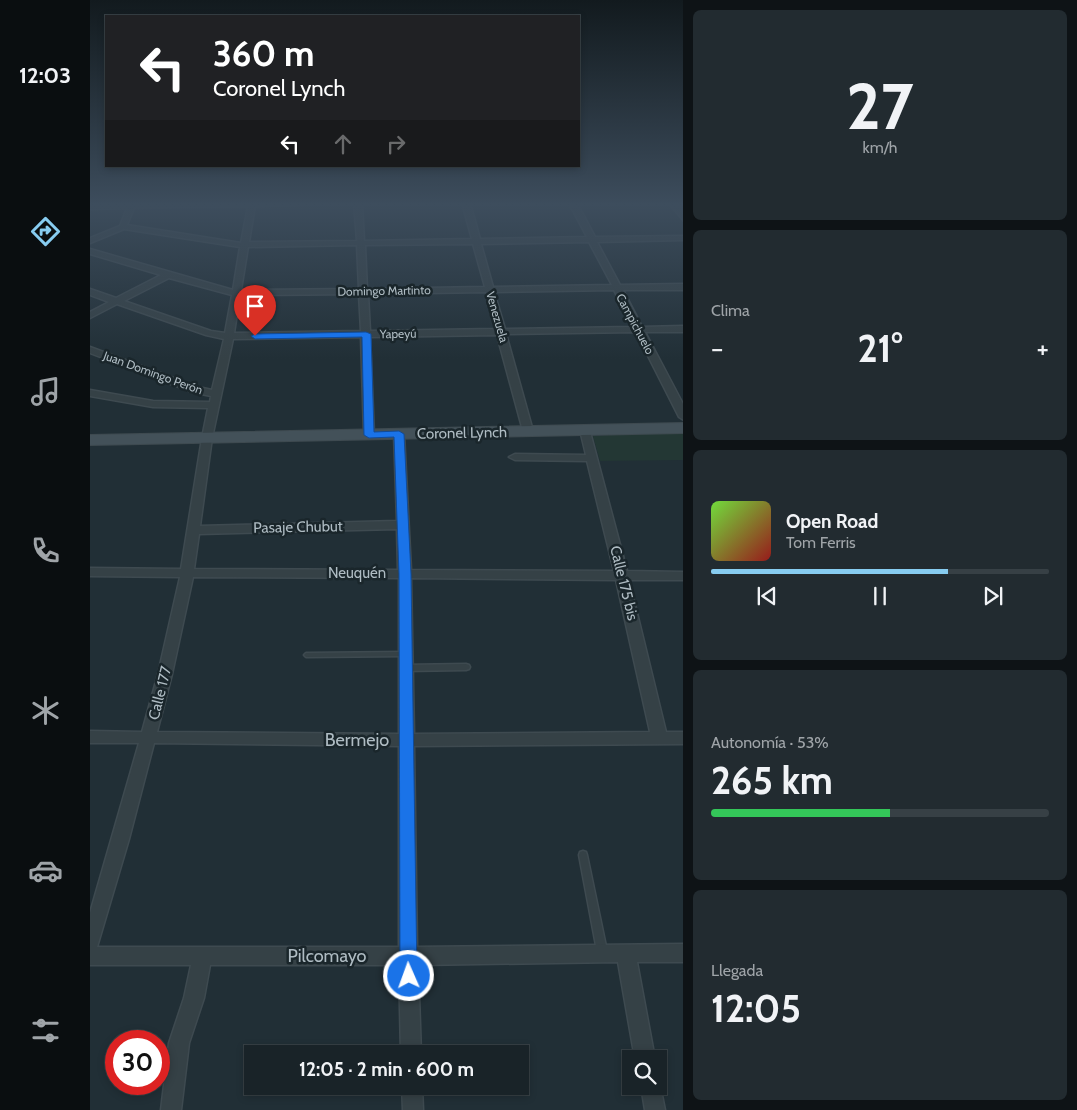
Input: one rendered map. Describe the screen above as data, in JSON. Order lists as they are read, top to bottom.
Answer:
{
  "streets": {
    "main road": ["Coronel Lynch"],
    "street": [
      "Domingo Martinto",
      "Venezuela",
      "Campichuelo",
      "Yapeyú",
      "Juan Domingo Perón",
      "Pasaje Chubut",
      "Neuquén",
      "Calle 175 bis",
      "Calle 177",
      "Bermejo",
      "Pilcomayo"
    ]
  },
  "crossings": [
    ["Domingo Martinto", "Venezuela"],
    ["Domingo Martinto", "Campichuelo"],
    ["Domingo Martinto", "Calle 177"],
    ["Venezuela", "Yapeyú"],
    ["Venezuela", "Coronel Lynch"],
    ["Campichuelo", "Yapeyú"],
    ["Yapeyú", "Calle 177"],
    ["Juan Domingo Perón", "Calle 177"],
    ["Coronel Lynch", "Calle 175 bis"],
    ["Coronel Lynch", "Calle 177"],
    ["Pasaje Chubut", "Calle 177"],
    ["Neuquén", "Calle 175 bis"],
    ["Neuquén", "Calle 177"],
    ["Calle 175 bis", "Bermejo"],
    ["Calle 177", "Bermejo"]
  ],
  "page": {
    "tabs": "12:03",
    "tile": [
      ["27", "km/h"],
      "Clima",
      ["Autonomía · 53%", "265 km"],
      ["Llegada", "12:05"]
    ],
    "turn": ["360 m", "Coronel Lynch"],
    "heat": ["−", "21°", "+"],
    "song": ["Open Road", "Tom Ferris"],
    "limit": "30",
    "trip": "12:05 · 2 min · 600 m"
  }
}
